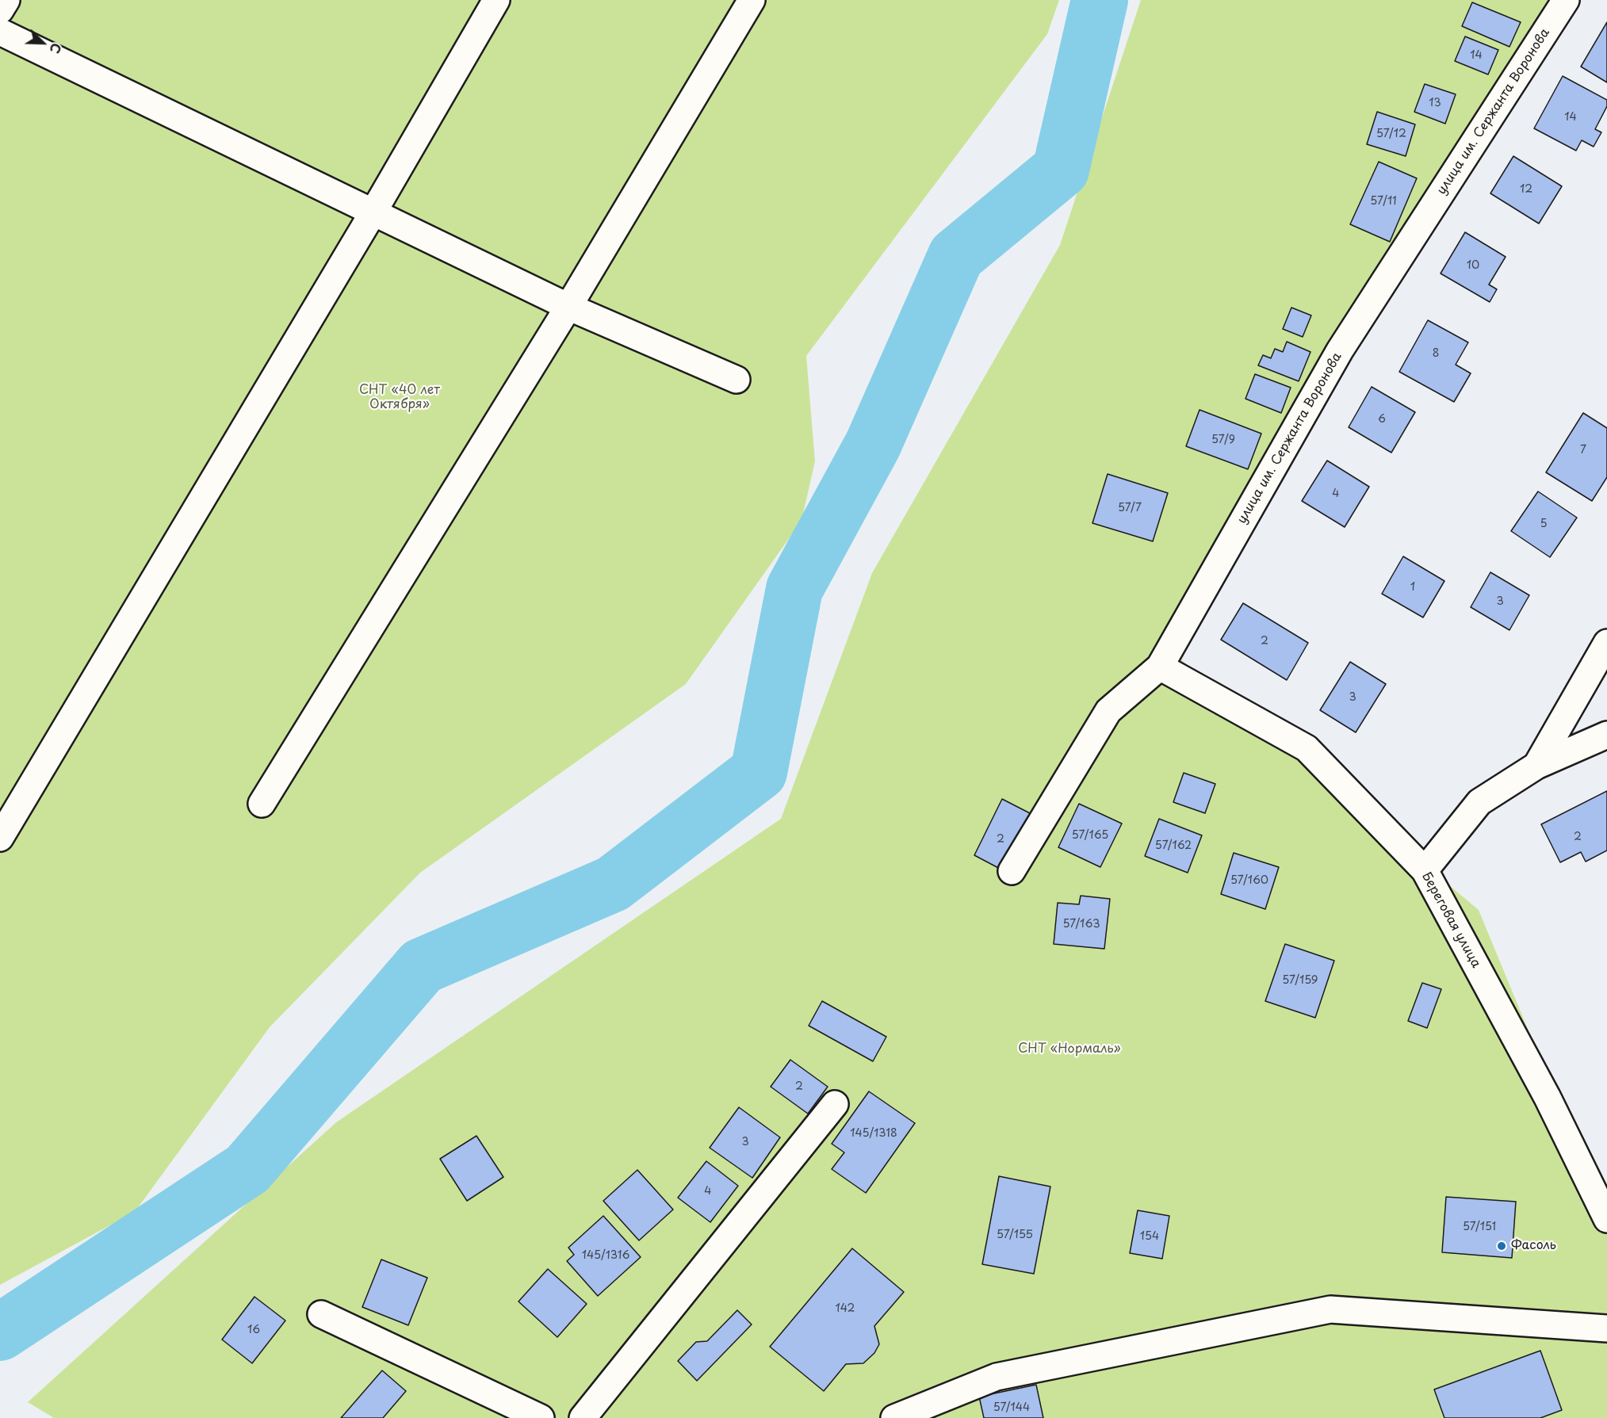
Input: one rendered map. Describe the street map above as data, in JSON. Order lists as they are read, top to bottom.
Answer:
{
  "streets": {
    "street": ["улица им. Сержанта Воронова", "Береговая улица"]
  },
  "crossings": [
    ["улица им. Сержанта Воронова", "Береговая улица"]
  ],
  "parks": ["СНТ «40 лет Октября»", "СНТ «Нормаль»"],
  "places": ["Фасоль"],
  "house_numbers": [
    "14",
    "13",
    "14",
    "57/12",
    "12",
    "57/11",
    "10",
    "8",
    "6",
    "57/9",
    "7",
    "4",
    "57/7",
    "5",
    "1",
    "3",
    "2",
    "3",
    "57/165",
    "2",
    "2",
    "57/162",
    "57/160",
    "57/163",
    "57/159",
    "2",
    "145/1318",
    "3",
    "4",
    "57/151",
    "57/155",
    "154",
    "145/1316",
    "142",
    "16",
    "57/144"
  ],
  "north": "bottom right"
}
